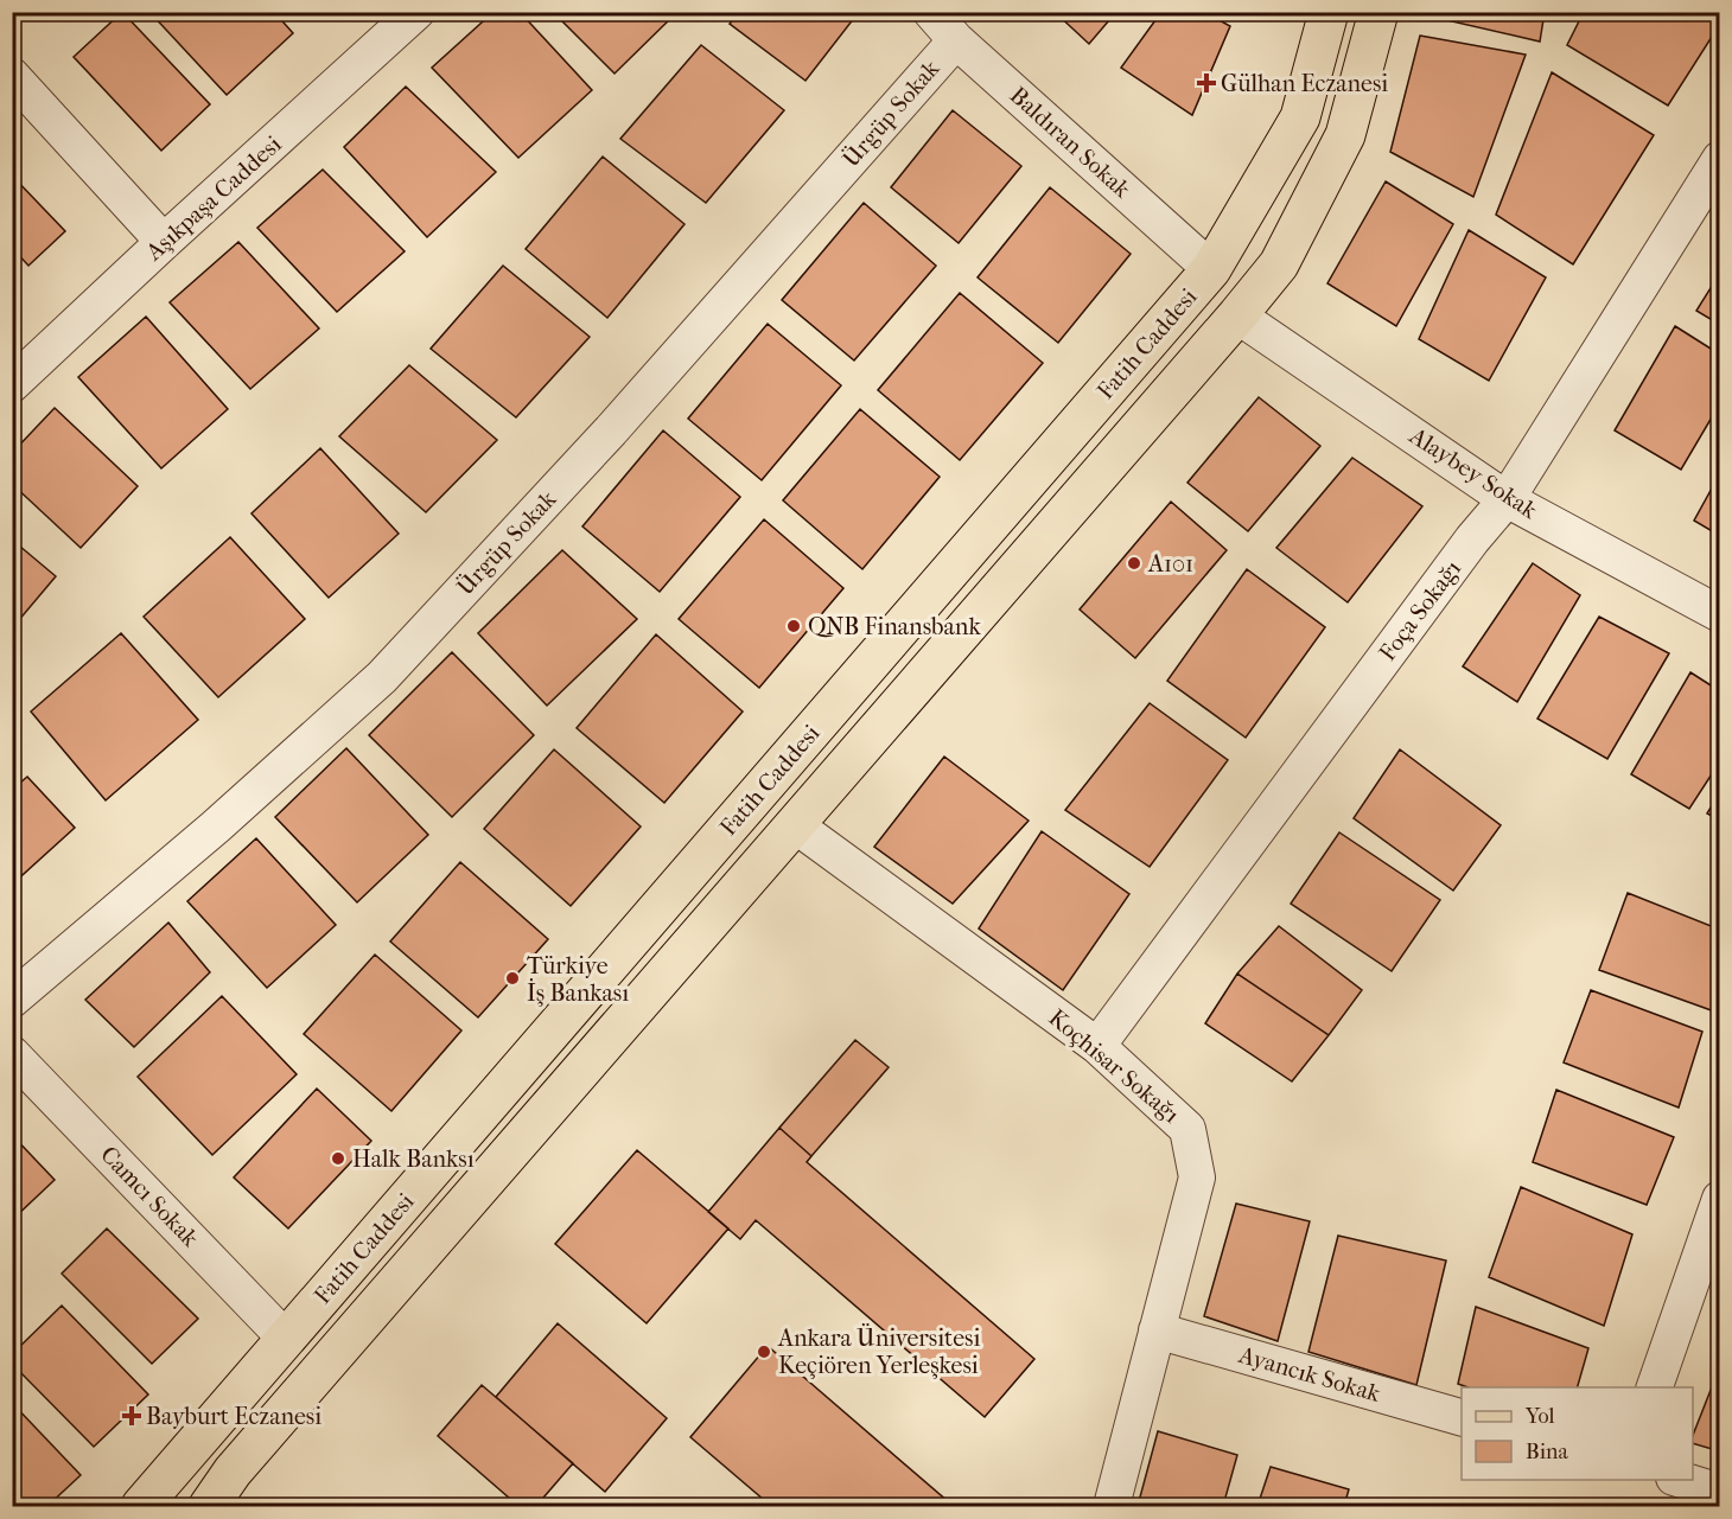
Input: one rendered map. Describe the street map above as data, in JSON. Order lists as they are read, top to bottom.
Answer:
{
  "streets": {
    "main road": ["Fatih Caddesi"],
    "street": [
      "Ürgüp Sokak",
      "Baldıran Sokak",
      "Aşıkpaşa Caddesi",
      "Alaybey Sokak",
      "Foça Sokağı",
      "Koçhisar Sokağı",
      "Camcı Sokak",
      "Ayancık Sokak"
    ]
  },
  "crossings": [
    ["Ürgüp Sokak", "Baldıran Sokak"],
    ["Baldıran Sokak", "Fatih Caddesi"],
    ["Fatih Caddesi", "Alaybey Sokak"],
    ["Fatih Caddesi", "Koçhisar Sokağı"],
    ["Fatih Caddesi", "Camcı Sokak"],
    ["Alaybey Sokak", "Foça Sokağı"],
    ["Foça Sokağı", "Koçhisar Sokağı"],
    ["Koçhisar Sokağı", "Ayancık Sokak"]
  ],
  "places": {
    "health": ["Gülhan Eczanesi", "Bayburt Eczanesi"],
    "other": [
      "A101",
      "QNB Finansbank",
      "Türkiye İş Bankası",
      "Halk Banksı",
      "Ankara Üniversitesi Keçiören Yerleşkesi"
    ]
  },
  "legend": ["Yol", "Bina"]
}
